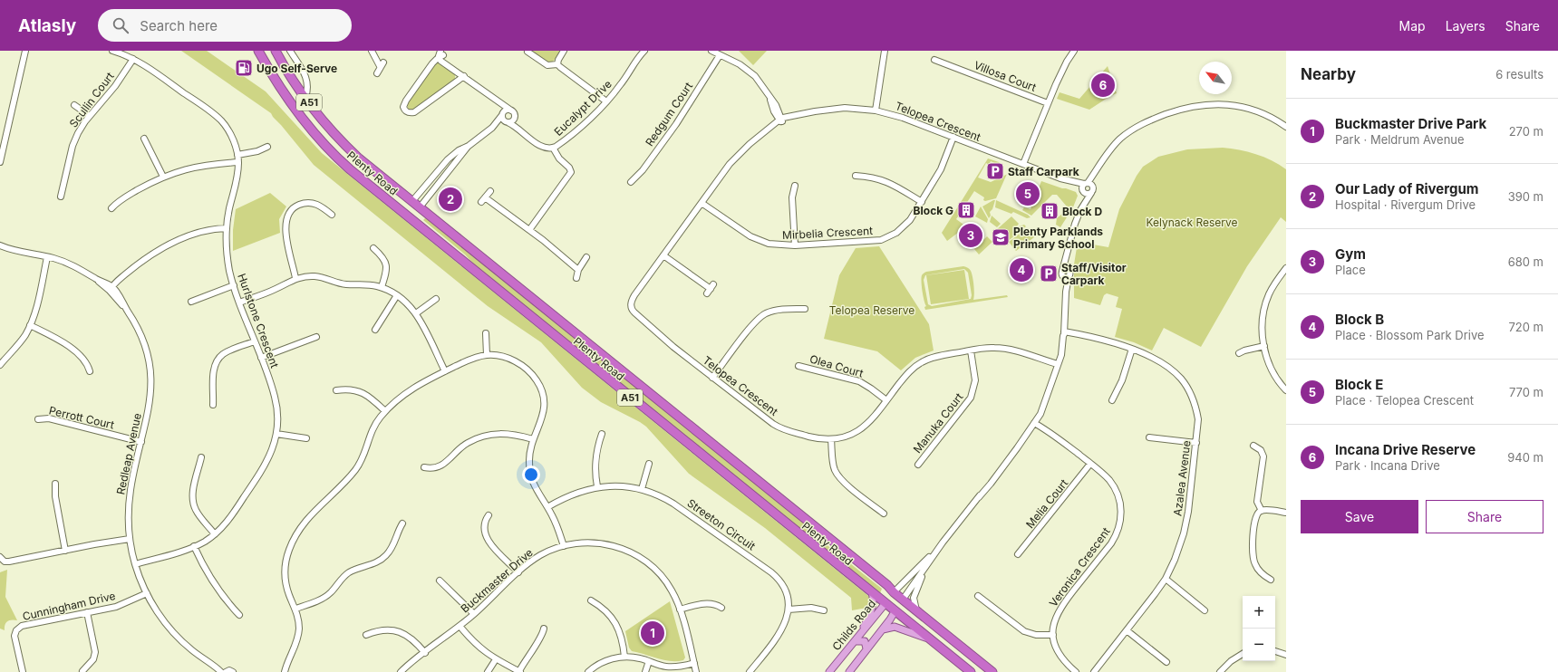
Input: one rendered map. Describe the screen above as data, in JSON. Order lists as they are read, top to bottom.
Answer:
{
  "streets": {
    "highway": ["A51", "Plenty Road", "Childs Road"],
    "street": [
      "Villosa Court",
      "Scullin Court",
      "Eucalypt Drive",
      "Redgum Court",
      "Telopea Crescent",
      "Mirbelia Crescent",
      "Hurlstone Crescent",
      "Olea Court",
      "Perrott Court",
      "Manuka Court",
      "Redleap Avenue",
      "Azalea Avenue",
      "Melia Court",
      "Streeton Circuit",
      "Veronica Crescent",
      "Buckmaster Drive",
      "Cunningham Drive"
    ]
  },
  "crossings": [
    ["Scullin Court", "Hurlstone Crescent"],
    ["Telopea Crescent", "Mirbelia Crescent"],
    ["Telopea Crescent", "Olea Court"],
    ["Telopea Crescent", "Manuka Court"],
    ["Plenty Road", "Childs Road"],
    ["Hurlstone Crescent", "Redleap Avenue"],
    ["Perrott Court", "Redleap Avenue"],
    ["Redleap Avenue", "Cunningham Drive"],
    ["Melia Court", "Veronica Crescent"]
  ],
  "parks": ["Kelynack Reserve", "Telopea Reserve"],
  "places": {
    "fuel station": ["Ugo Self-Serve"],
    "parking": ["Staff Carpark", "Staff/Visitor Carpark"],
    "building": ["Block G", "Block D"],
    "school or university": ["Plenty Parklands Primary School"]
  },
  "north": "top left",
  "page": {
    "header": "Atlasly",
    "search": "Search here",
    "nav": ["Map", "Layers", "Share"],
    "heading": ["Nearby", "6 results"],
    "pins": [
      "6",
      "5",
      "2",
      "3",
      "4",
      "1"
    ],
    "list": [
      {
        "mark": "1",
        "name": "Buckmaster Drive Park",
        "note": "Park · Meldrum Avenue",
        "value": "270 m"
      },
      {
        "mark": "2",
        "name": "Our Lady of Rivergum",
        "note": "Hospital · Rivergum Drive",
        "value": "390 m"
      },
      {
        "mark": "3",
        "name": "Gym",
        "note": "Place",
        "value": "680 m"
      },
      {
        "mark": "4",
        "name": "Block B",
        "note": "Place · Blossom Park Drive",
        "value": "720 m"
      },
      {
        "mark": "5",
        "name": "Block E",
        "note": "Place · Telopea Crescent",
        "value": "770 m"
      },
      {
        "mark": "6",
        "name": "Incana Drive Reserve",
        "note": "Park · Incana Drive",
        "value": "940 m"
      }
    ],
    "buttons": ["Save", "Share"],
    "map_buttons": ["+", "−"]
  }
}
